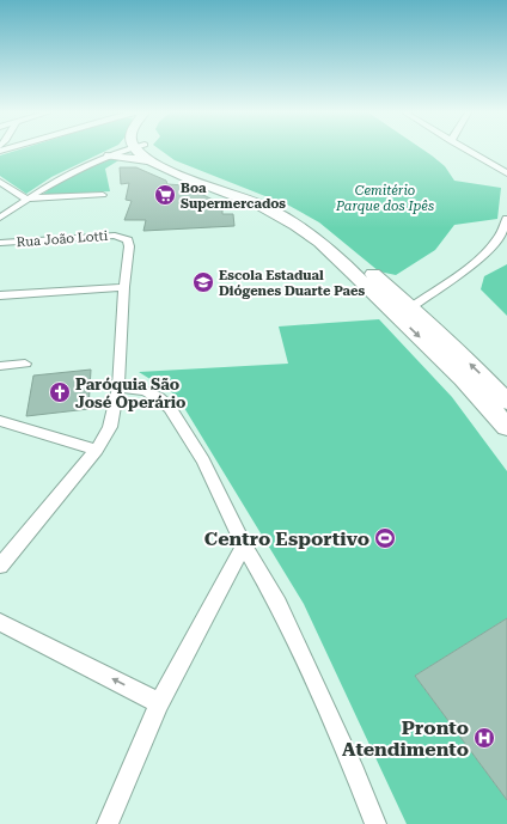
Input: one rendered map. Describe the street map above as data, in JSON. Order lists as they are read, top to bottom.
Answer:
{
  "streets": {
    "street": ["Rua João Lotti"]
  },
  "parks": ["Cemitério Parque dos Ipês"],
  "places": {
    "supermarket": ["Boa Supermercados"],
    "school or university": ["Escola Estadual Diógenes Duarte Paes"],
    "church": ["Paróquia São José Operário"],
    "sports": ["Centro Esportivo"],
    "hospital": ["Pronto Atendimento"]
  }
}
